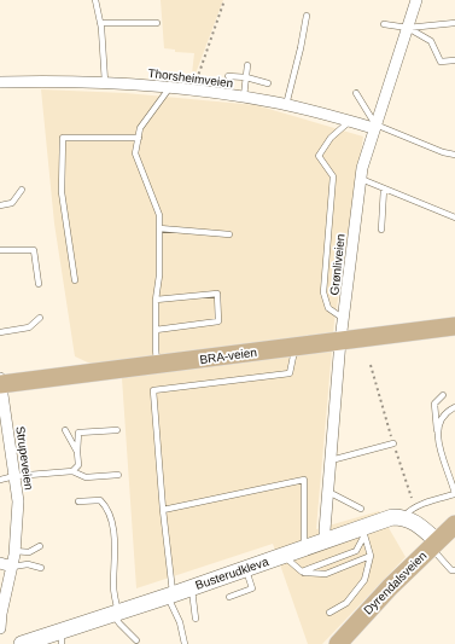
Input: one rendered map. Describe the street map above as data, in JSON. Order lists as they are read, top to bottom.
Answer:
{
  "streets": {
    "main road": ["BRA-veien", "Dyrendalsveien"],
    "street": [
      "Thorsheimveien",
      "Grønliveien",
      "Strupeveien",
      "Busterudkleva"
    ]
  },
  "crossings": [
    ["Thorsheimveien", "Grønliveien"],
    ["Grønliveien", "BRA-veien"],
    ["Grønliveien", "Busterudkleva"],
    ["BRA-veien", "Strupeveien"]
  ]
}
